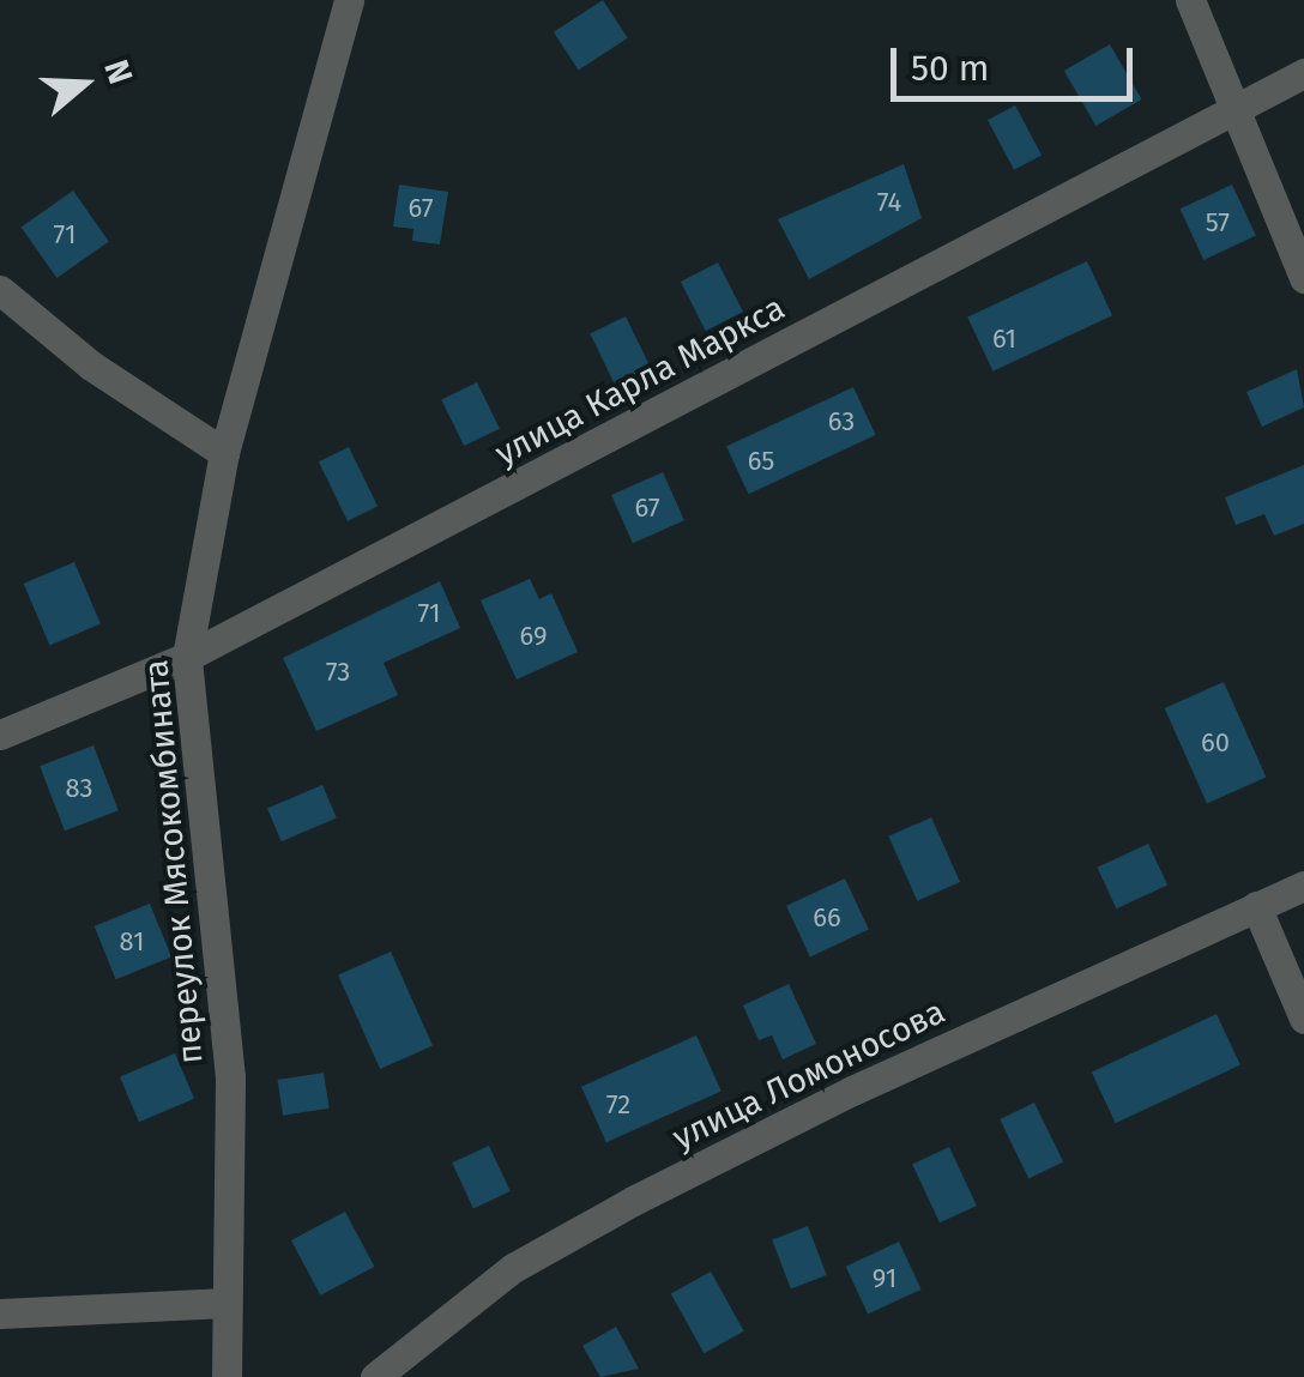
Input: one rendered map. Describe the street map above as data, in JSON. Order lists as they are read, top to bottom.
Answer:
{
  "streets": {
    "street": ["улица Карла Маркса", "переулок Мясокомбината", "улица Ломоносова"]
  },
  "crossings": [
    ["улица Карла Маркса", "переулок Мясокомбината"]
  ],
  "house_numbers": [
    "74",
    "67",
    "57",
    "71",
    "61",
    "63",
    "65",
    "67",
    "71",
    "69",
    "73",
    "60",
    "83",
    "66",
    "81",
    "72",
    "91"
  ],
  "scale_bar": "50 m",
  "north": "right"
}
